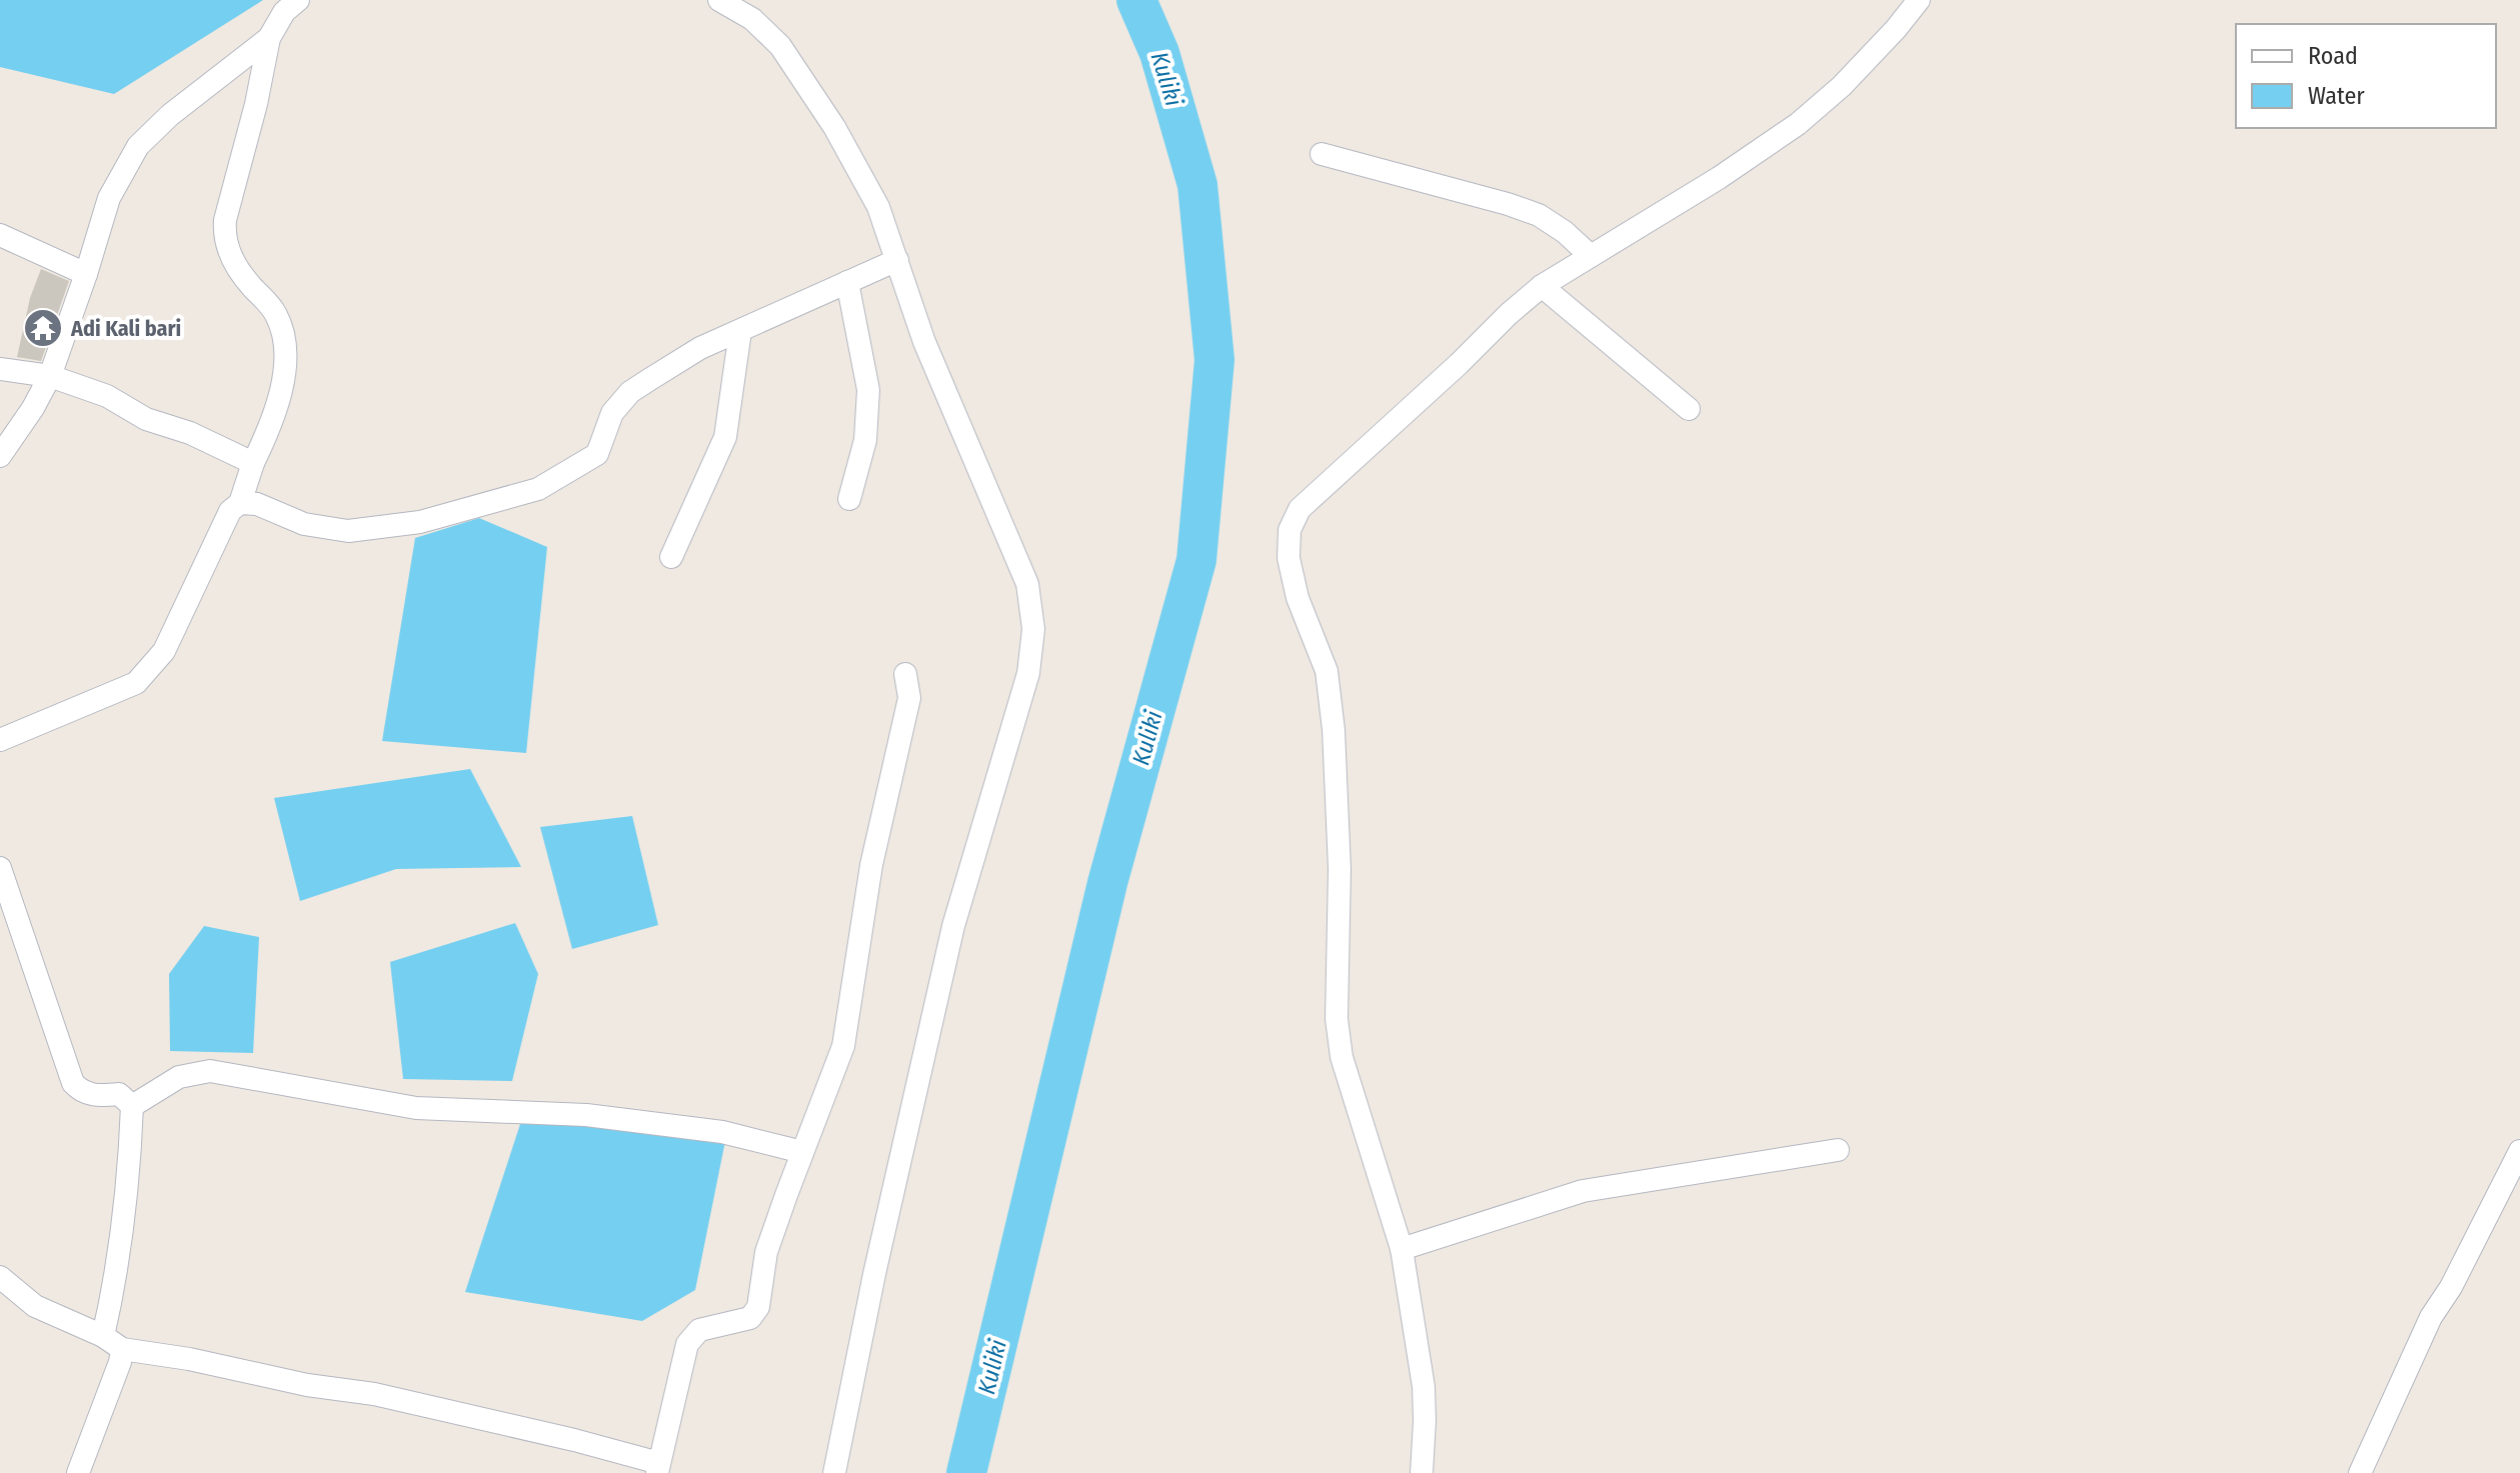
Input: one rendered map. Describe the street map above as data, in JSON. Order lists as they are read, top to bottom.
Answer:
{
  "water": ["Kuliki"],
  "places": {
    "temple": ["Adi Kali bari"]
  },
  "legend": ["Road", "Water"]
}
